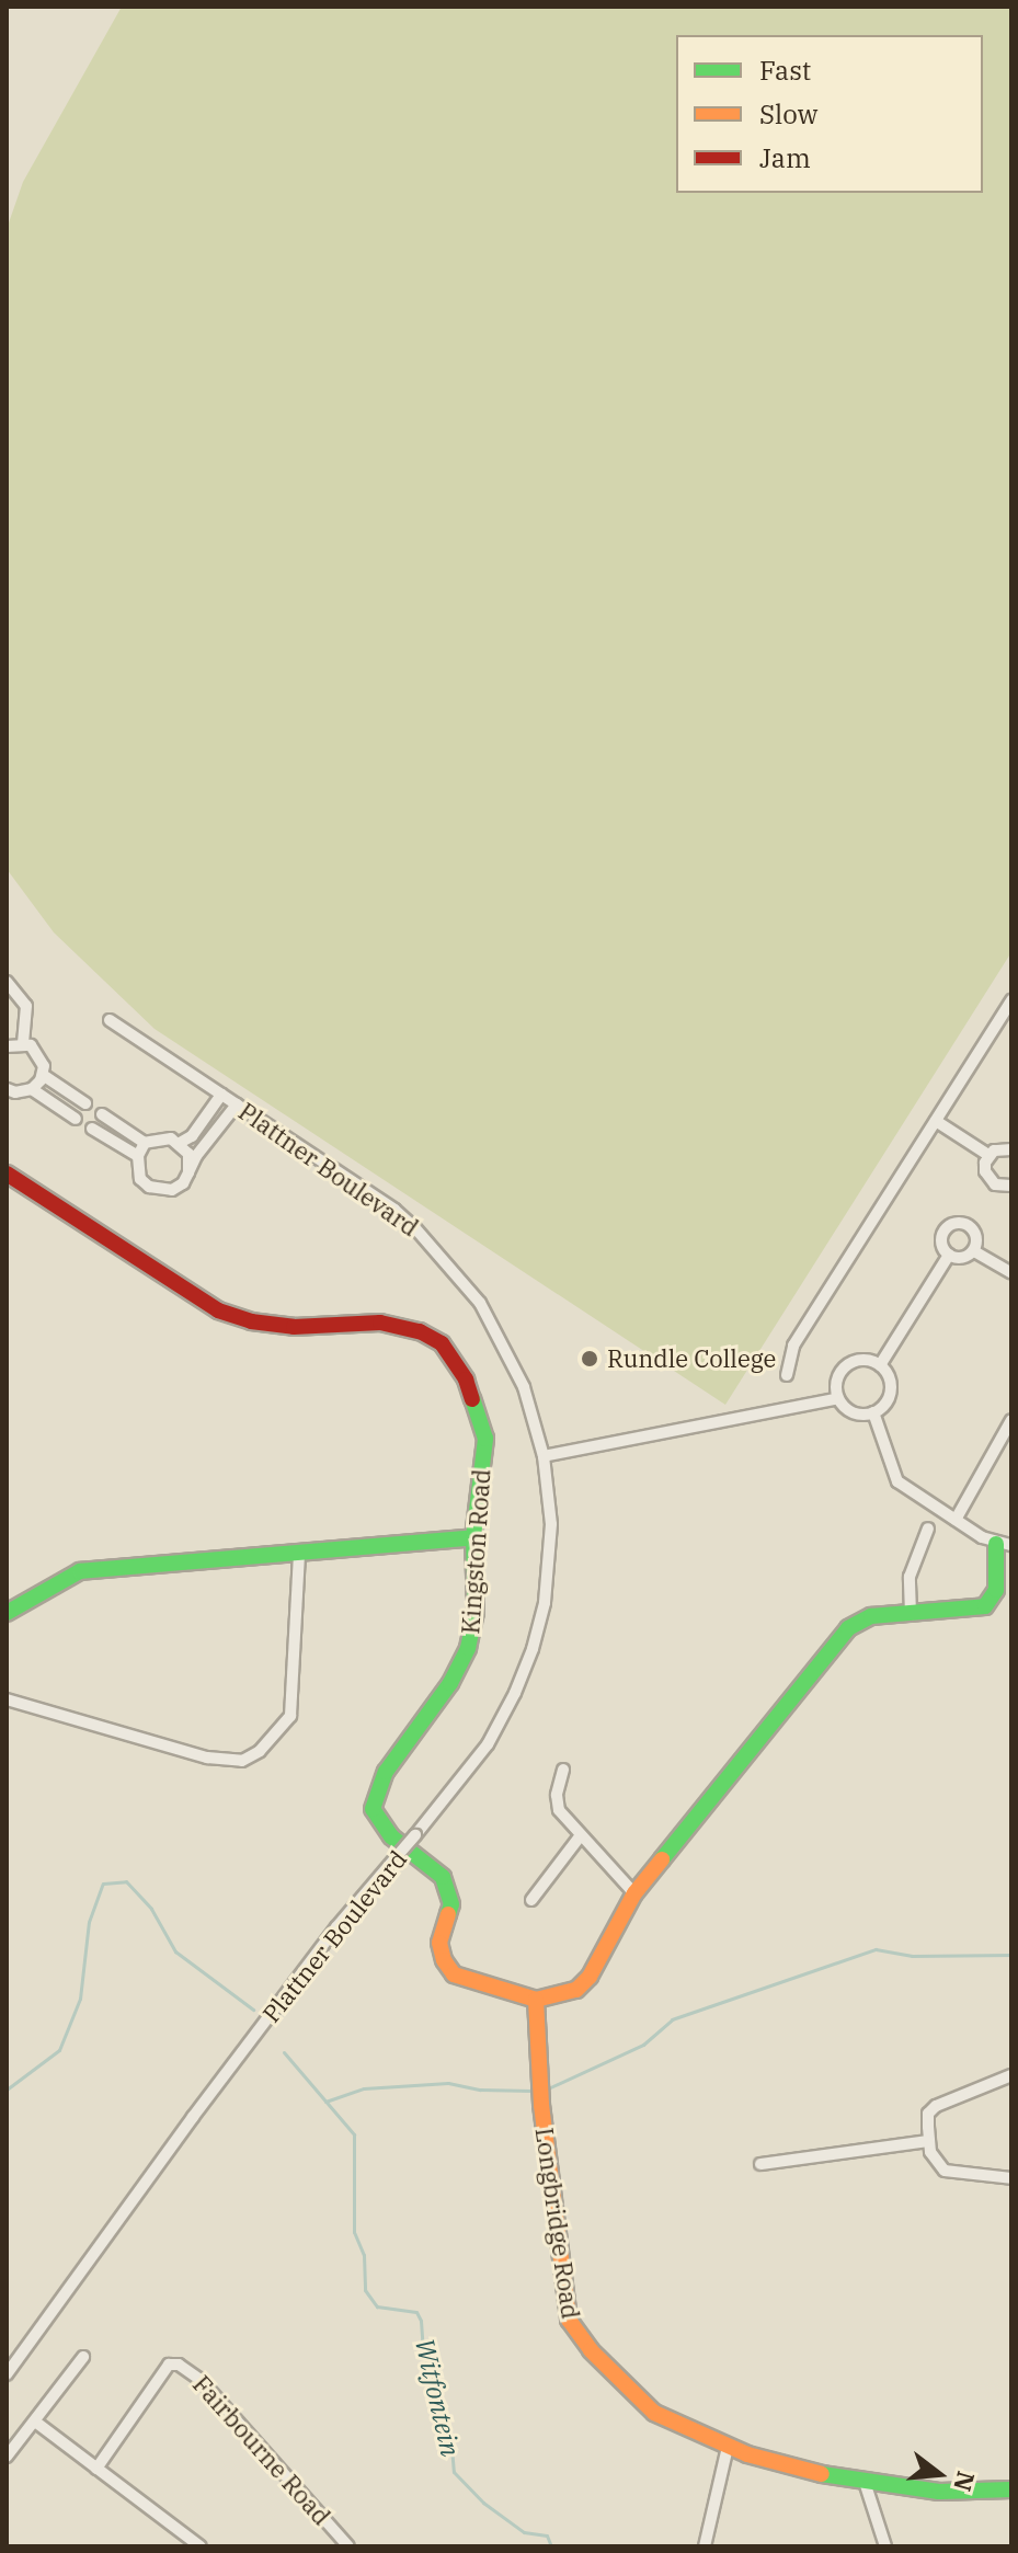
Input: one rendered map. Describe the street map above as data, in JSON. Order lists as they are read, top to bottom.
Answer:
{
  "streets": {
    "street": [
      "Plattner Boulevard",
      "Kingston Road",
      "Longbridge Road",
      "Fairbourne Road"
    ]
  },
  "crossings": [
    ["Kingston Road", "Longbridge Road"]
  ],
  "water": ["Witfontein"],
  "places": ["Rundle College"],
  "legend": ["Fast", "Slow", "Jam"],
  "north": "right"
}
